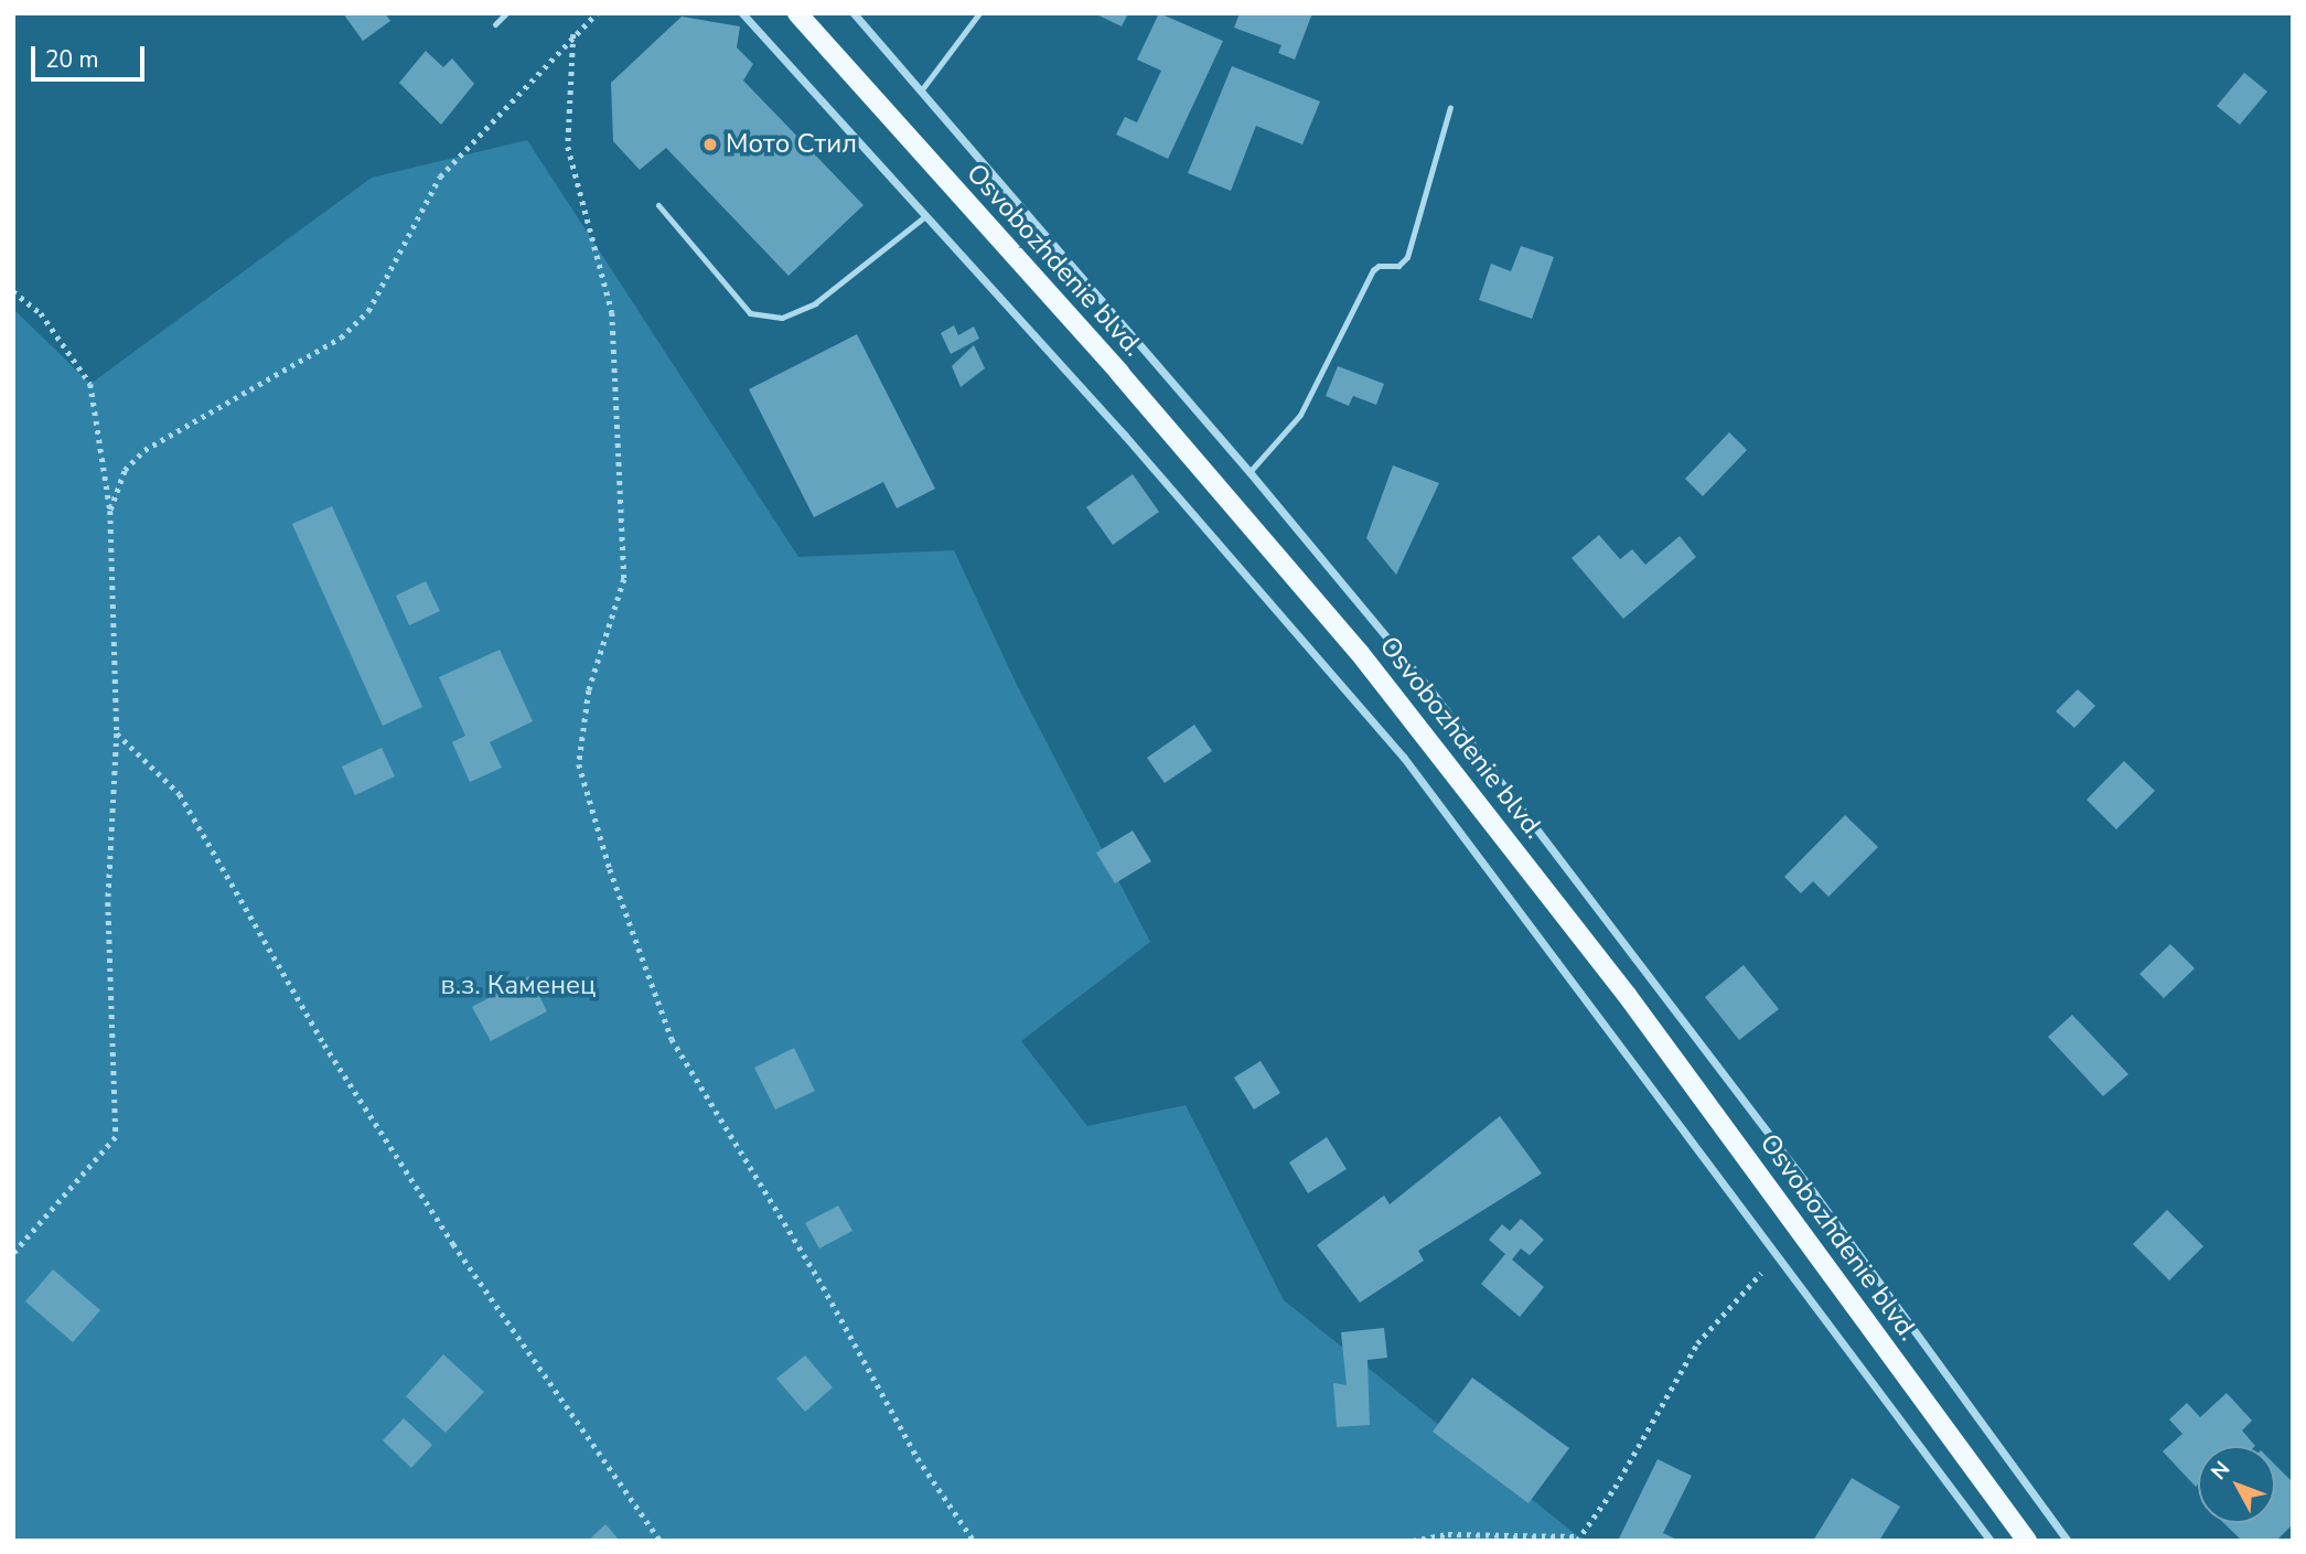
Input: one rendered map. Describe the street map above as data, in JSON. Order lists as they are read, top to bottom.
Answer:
{
  "streets": {
    "main road": ["Osvobozhdenie blvd."]
  },
  "parks": ["в.з. Каменец"],
  "places": ["Мото Стил"],
  "scale_bar": "20 m",
  "north": "top left"
}
